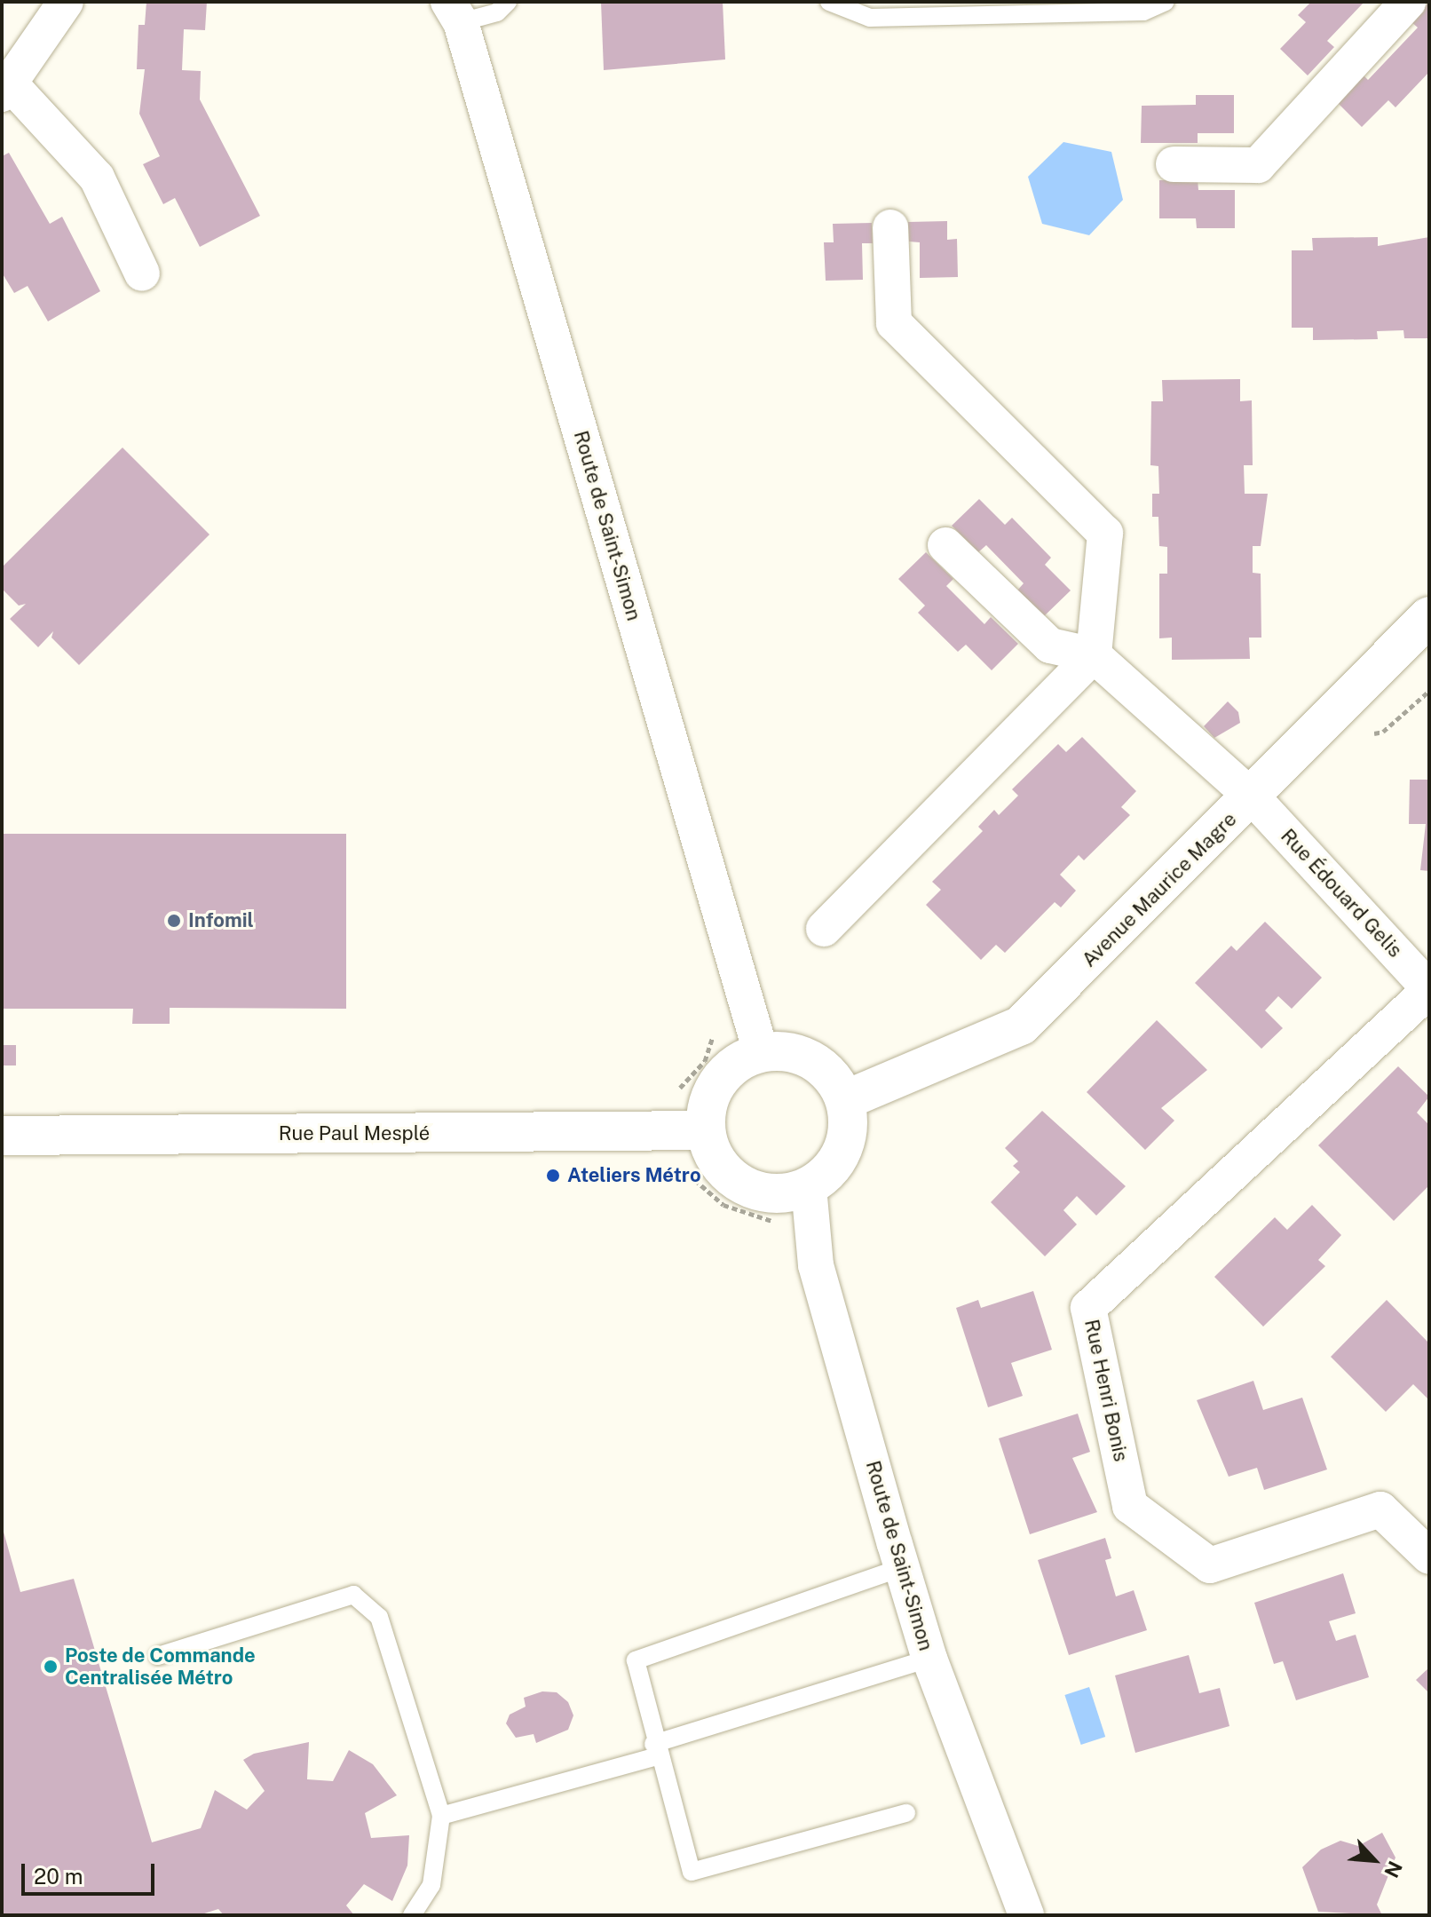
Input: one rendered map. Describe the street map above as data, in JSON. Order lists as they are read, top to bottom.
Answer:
{
  "streets": {
    "street": [
      "Route de Saint-Simon",
      "Avenue Maurice Magre",
      "Rue Édouard Gelis",
      "Rue Paul Mesplé",
      "Rue Henri Bonis"
    ]
  },
  "crossings": [
    ["Route de Saint-Simon", "Avenue Maurice Magre"],
    ["Route de Saint-Simon", "Rue Paul Mesplé"],
    ["Avenue Maurice Magre", "Rue Édouard Gelis"],
    ["Avenue Maurice Magre", "Rue Paul Mesplé"],
    ["Rue Édouard Gelis", "Rue Henri Bonis"]
  ],
  "places": ["Infomil", "Ateliers Métro", "Poste de Commande Centralisée Métro"],
  "scale_bar": "20 m",
  "north": "bottom right"
}
